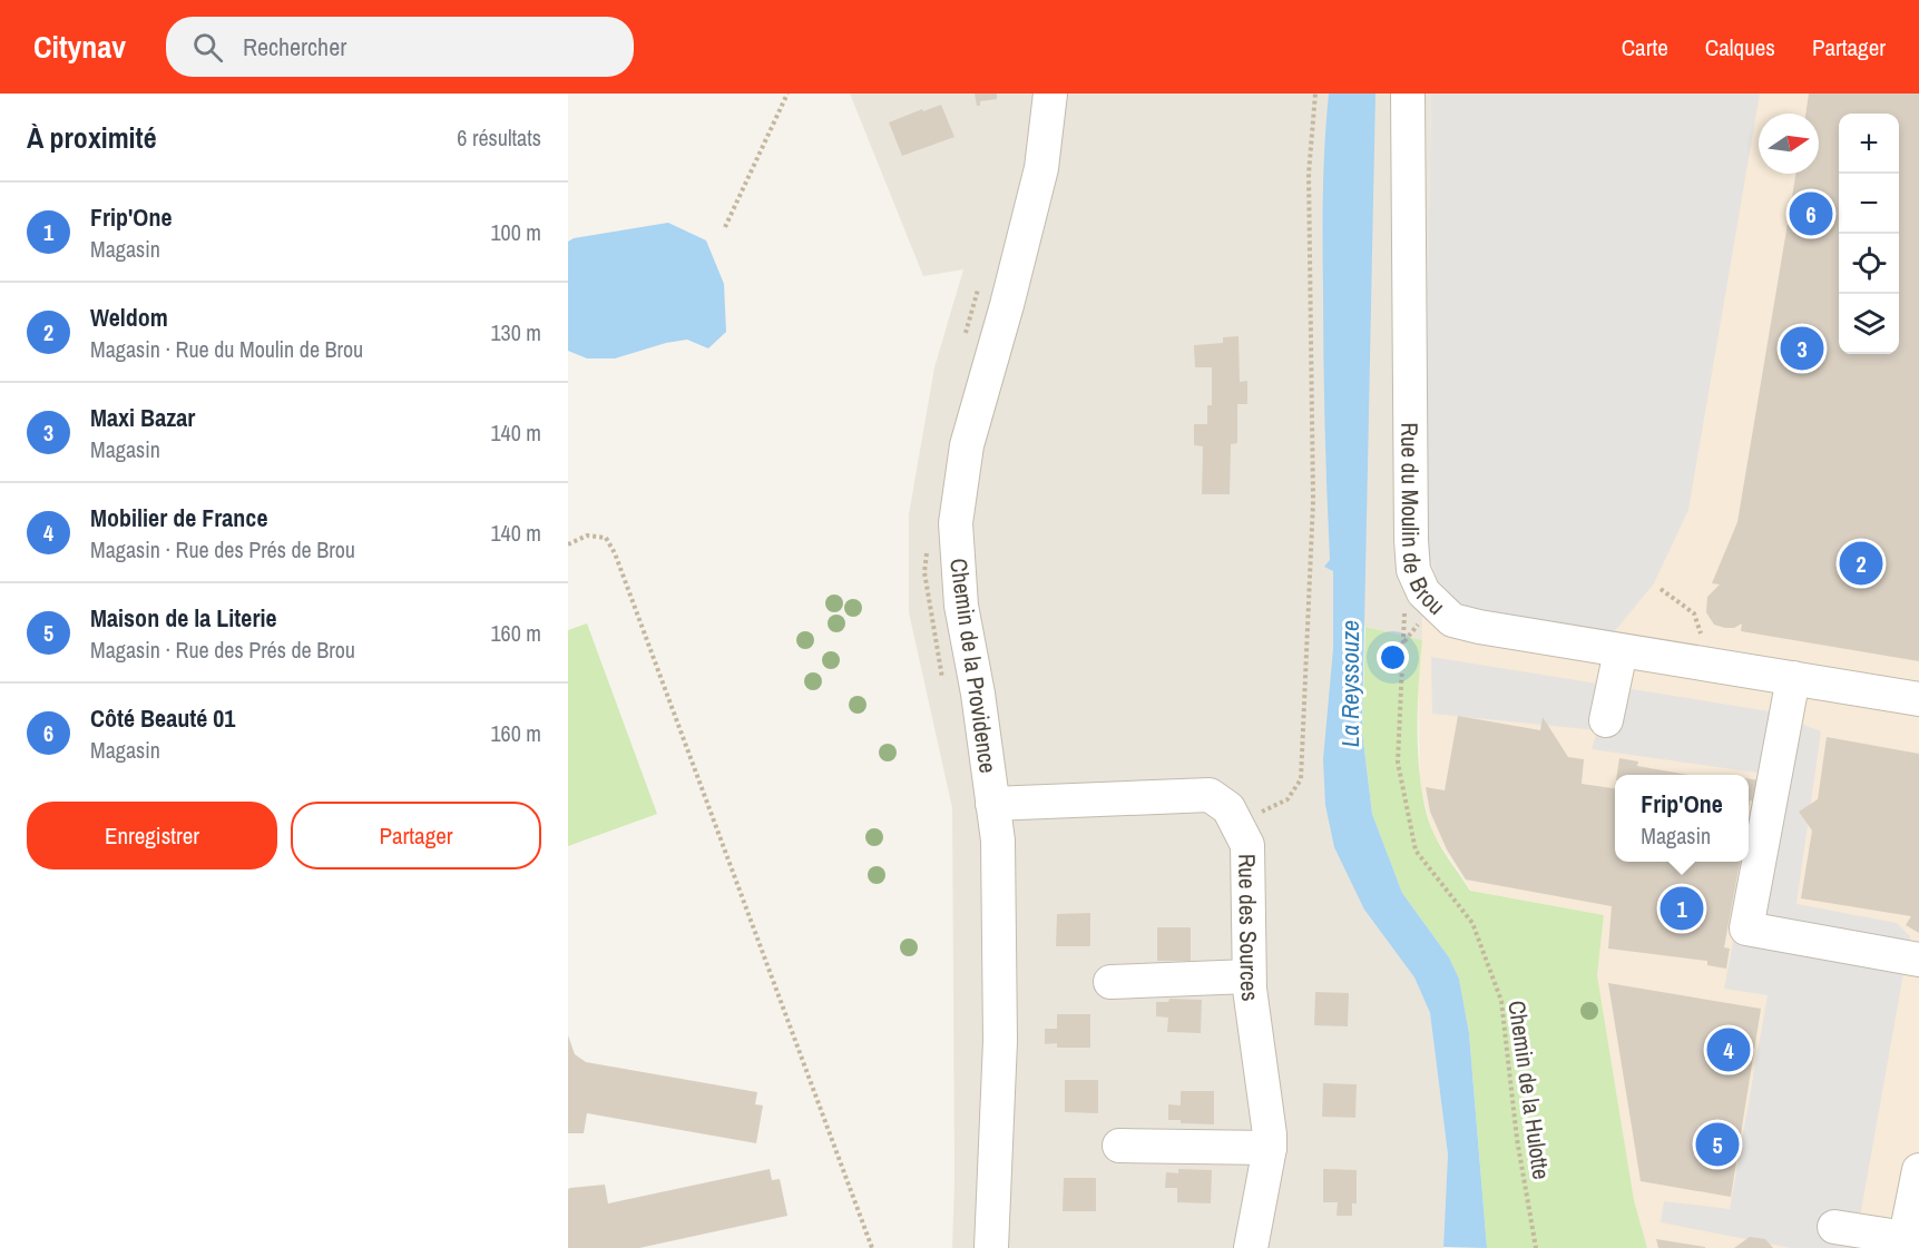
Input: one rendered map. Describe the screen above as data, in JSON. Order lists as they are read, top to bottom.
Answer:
{
  "streets": {
    "street": ["Rue du Moulin de Brou", "Chemin de la Providence", "Rue des Sources"],
    "path": ["Chemin de la Hulotte"]
  },
  "crossings": [
    ["Chemin de la Providence", "Rue des Sources"]
  ],
  "water": ["La Reyssouze"],
  "north": "right",
  "page": {
    "header": "Citynav",
    "search": "Rechercher",
    "nav": ["Carte", "Calques", "Partager"],
    "heading": ["À proximité", "6 résultats"],
    "map_buttons": ["+", "−"],
    "list": [
      {
        "mark": "1",
        "name": "Frip'One",
        "note": "Magasin",
        "value": "100 m"
      },
      {
        "mark": "2",
        "name": "Weldom",
        "note": "Magasin · Rue du Moulin de Brou",
        "value": "130 m"
      },
      {
        "mark": "3",
        "name": "Maxi Bazar",
        "note": "Magasin",
        "value": "140 m"
      },
      {
        "mark": "4",
        "name": "Mobilier de France",
        "note": "Magasin · Rue des Prés de Brou",
        "value": "140 m"
      },
      {
        "mark": "5",
        "name": "Maison de la Literie",
        "note": "Magasin · Rue des Prés de Brou",
        "value": "160 m"
      },
      {
        "mark": "6",
        "name": "Côté Beauté 01",
        "note": "Magasin",
        "value": "160 m"
      }
    ],
    "pins": [
      "6",
      "3",
      "2",
      "1",
      "4",
      "5"
    ],
    "popup": ["Frip'One", "Magasin"],
    "buttons": ["Enregistrer", "Partager"]
  }
}
